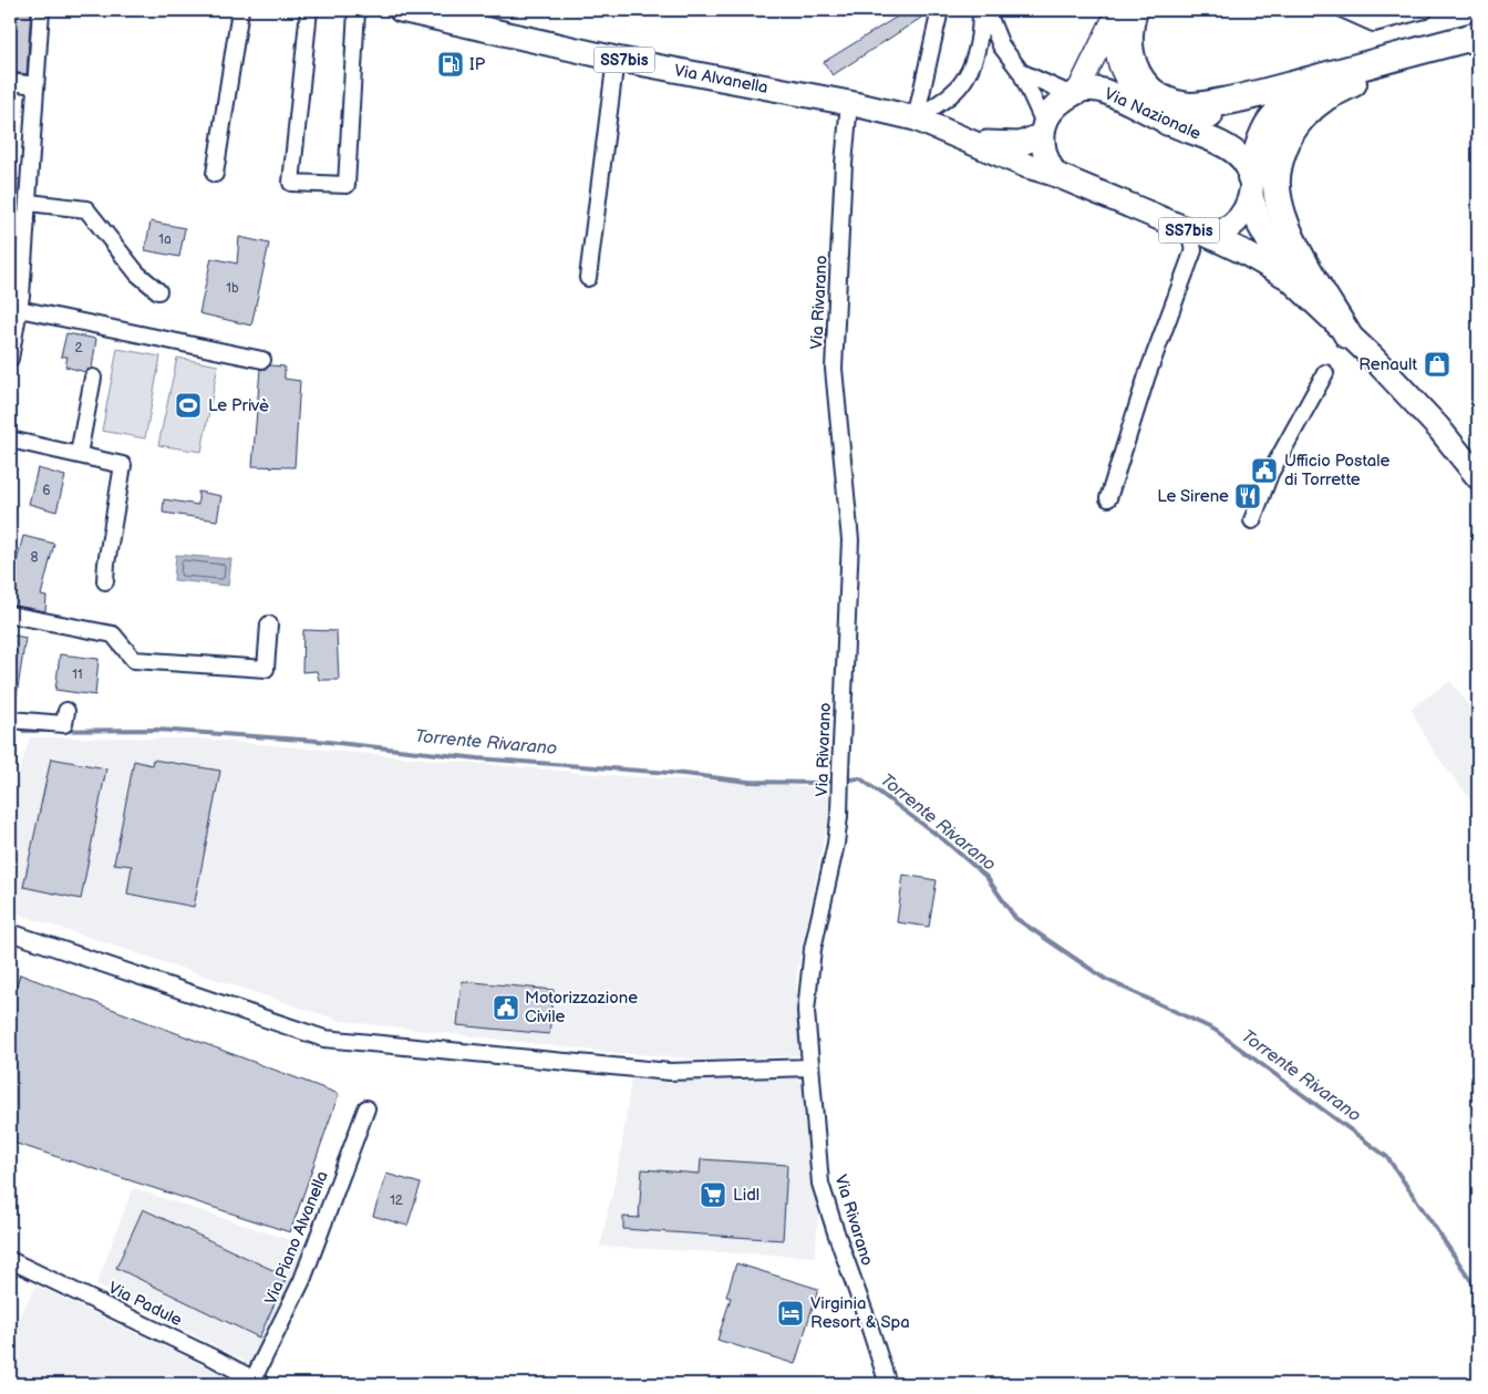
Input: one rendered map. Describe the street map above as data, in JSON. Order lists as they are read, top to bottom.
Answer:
{
  "streets": {
    "main road": ["SS7bis", "Via Alvanella", "Via Nazionale"],
    "street": ["Via Rivarano", "Via Piano Alvanella", "Via Padule"]
  },
  "crossings": [
    ["SS7bis", "Via Alvanella"],
    ["SS7bis", "Via Nazionale"],
    ["Via Alvanella", "Via Nazionale"],
    ["Via Alvanella", "Via Rivarano"],
    ["Via Piano Alvanella", "Via Padule"]
  ],
  "water": ["Torrente Rivarano"],
  "places": {
    "fuel station": ["IP"],
    "shop": ["Renault"],
    "sports": ["Le Privè"],
    "public building": ["Ufficio Postale di Torrette", "Motorizzazione Civile"],
    "restaurant": ["Le Sirene"],
    "supermarket": ["Lidl"],
    "hotel": ["Virginia Resort & Spa"]
  },
  "house_numbers": [
    "1a",
    "1b",
    "2",
    "6",
    "8",
    "11",
    "12"
  ]
}
